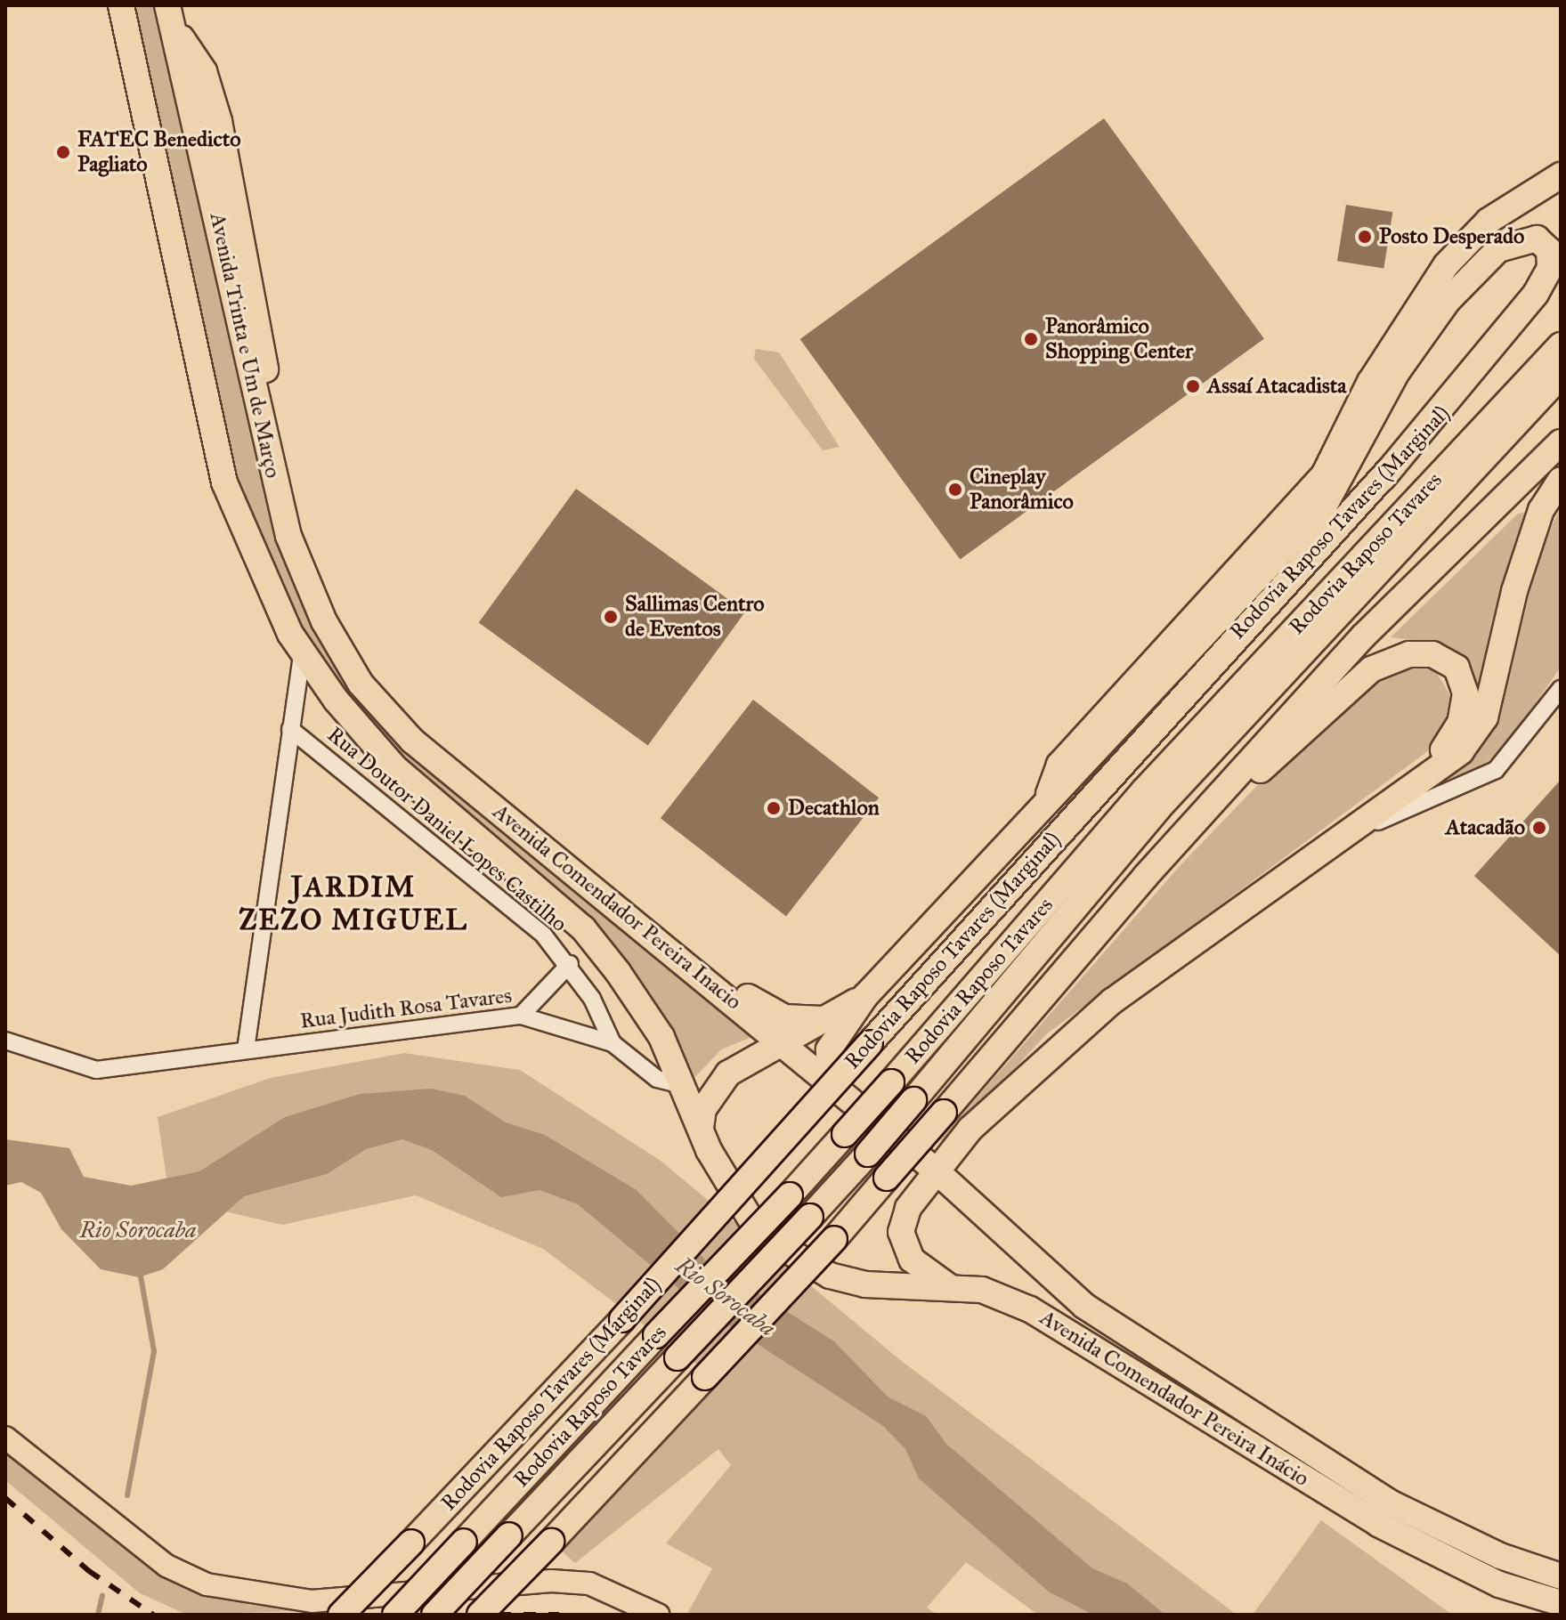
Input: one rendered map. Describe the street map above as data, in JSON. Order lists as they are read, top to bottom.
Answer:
{
  "streets": {
    "highway": [
      "Avenida Trinta e Um de Março",
      "Rodovia Raposo Tavares (Marginal)",
      "Rodovia Raposo Tavares",
      "Avenida Comendador Pereira Inacio",
      "Avenida Comendador Pereira Inácio"
    ],
    "street": ["Rua Doutor Daniel Lopes Castilho", "Rua Judith Rosa Tavares"]
  },
  "crossings": [
    ["Avenida Trinta e Um de Março", "Avenida Comendador Pereira Inacio"],
    ["Rua Doutor Daniel Lopes Castilho", "Rua Judith Rosa Tavares"],
    ["Avenida Comendador Pereira Inacio", "Avenida Comendador Pereira Inácio"],
    ["Rua Judith Rosa Tavares", "Avenida Comendador Pereira Inácio"]
  ],
  "districts": ["JARDIM ZEZO MIGUEL"],
  "water": ["Rio Sorocaba"],
  "places": [
    "FATEC Benedicto Pagliato",
    "Posto Desperado",
    "Panorâmico Shopping Center",
    "Assaí Atacadista",
    "Cineplay Panorâmico",
    "Sallimas Centro de Eventos",
    "Decathlon",
    "Atacadão"
  ]
}
